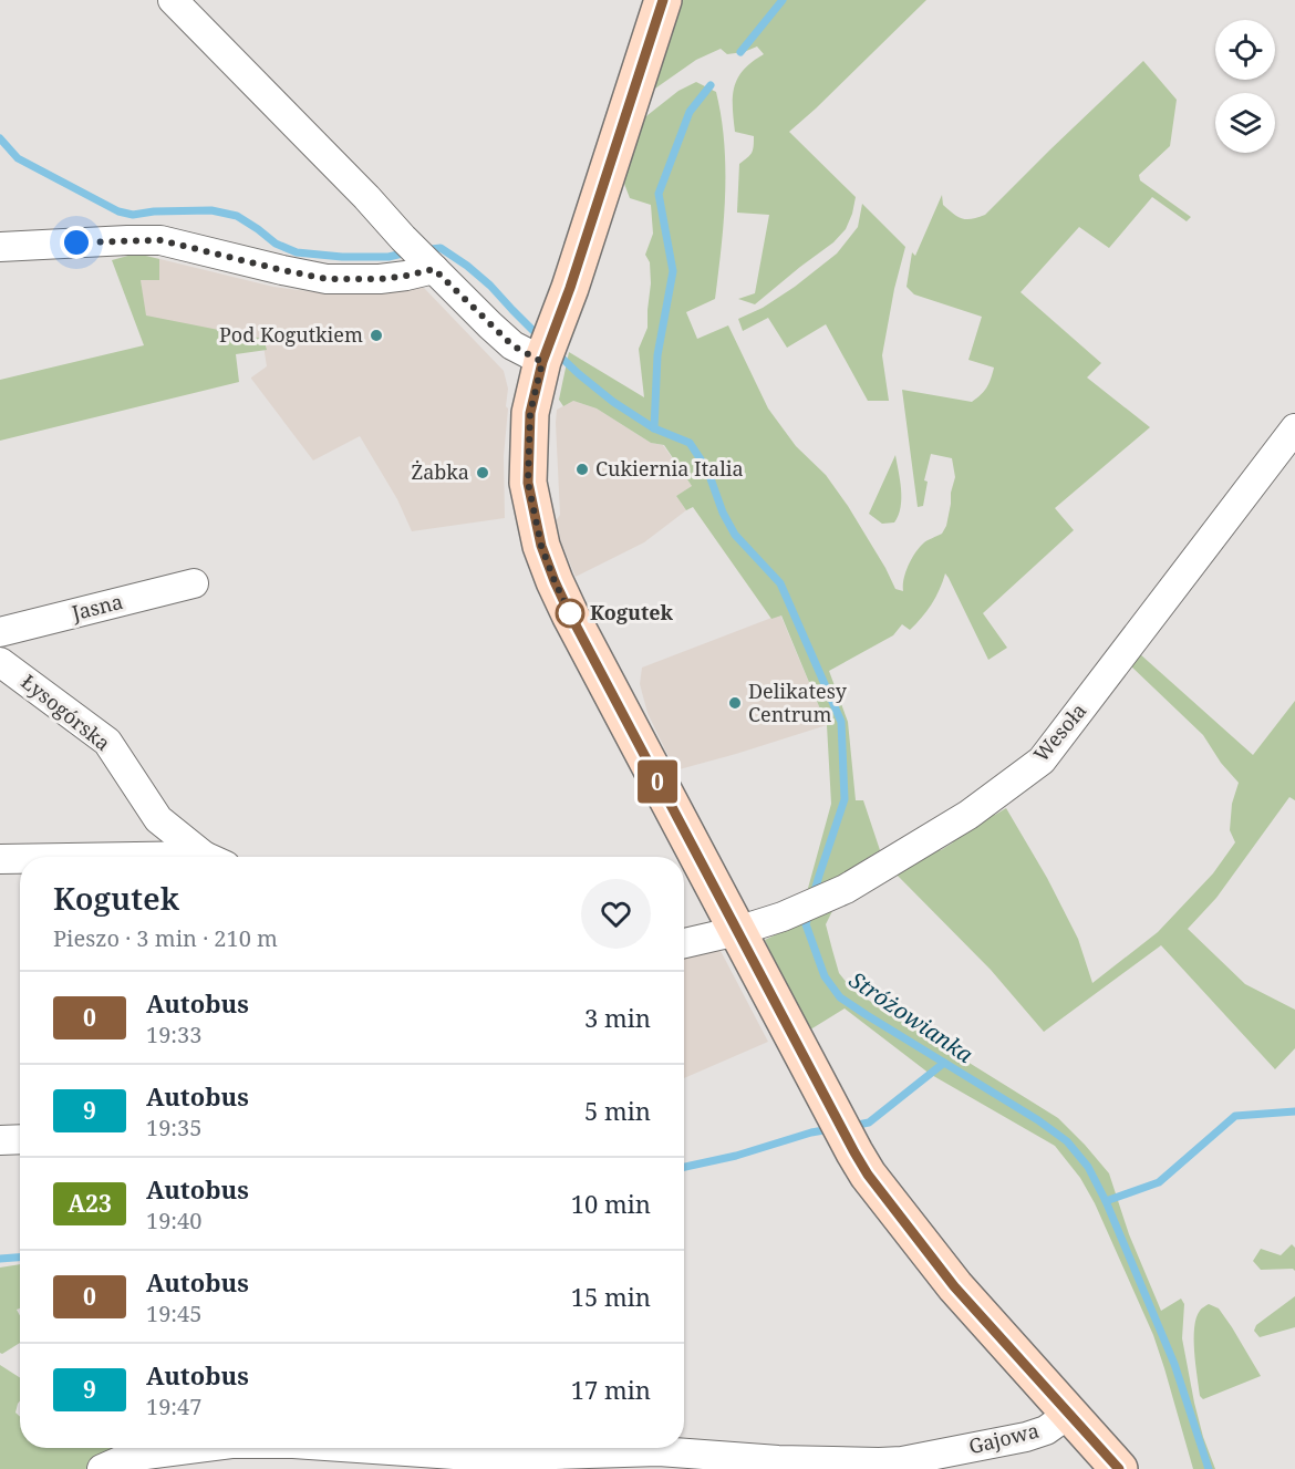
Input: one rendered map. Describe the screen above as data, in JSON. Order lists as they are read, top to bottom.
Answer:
{
  "streets": {
    "street": [
      "Jasna",
      "Łysogórska",
      "Wesoła",
      "Gajowa"
    ]
  },
  "water": ["Stróżowianka"],
  "places": [
    "Pod Kogutkiem",
    "Cukiernia Italia",
    "Żabka",
    "Kogutek",
    "Delikatesy Centrum"
  ],
  "lines": ["bus line 0"],
  "page": {
    "on_map": "0",
    "heading": ["Kogutek", "Pieszo · 3 min · 210 m"],
    "list": [
      {
        "mark": "0",
        "name": "Autobus",
        "note": "19:33",
        "value": "3 min"
      },
      {
        "mark": "9",
        "name": "Autobus",
        "note": "19:35",
        "value": "5 min"
      },
      {
        "mark": "A23",
        "name": "Autobus",
        "note": "19:40",
        "value": "10 min"
      },
      {
        "mark": "0",
        "name": "Autobus",
        "note": "19:45",
        "value": "15 min"
      },
      {
        "mark": "9",
        "name": "Autobus",
        "note": "19:47",
        "value": "17 min"
      }
    ]
  }
}
